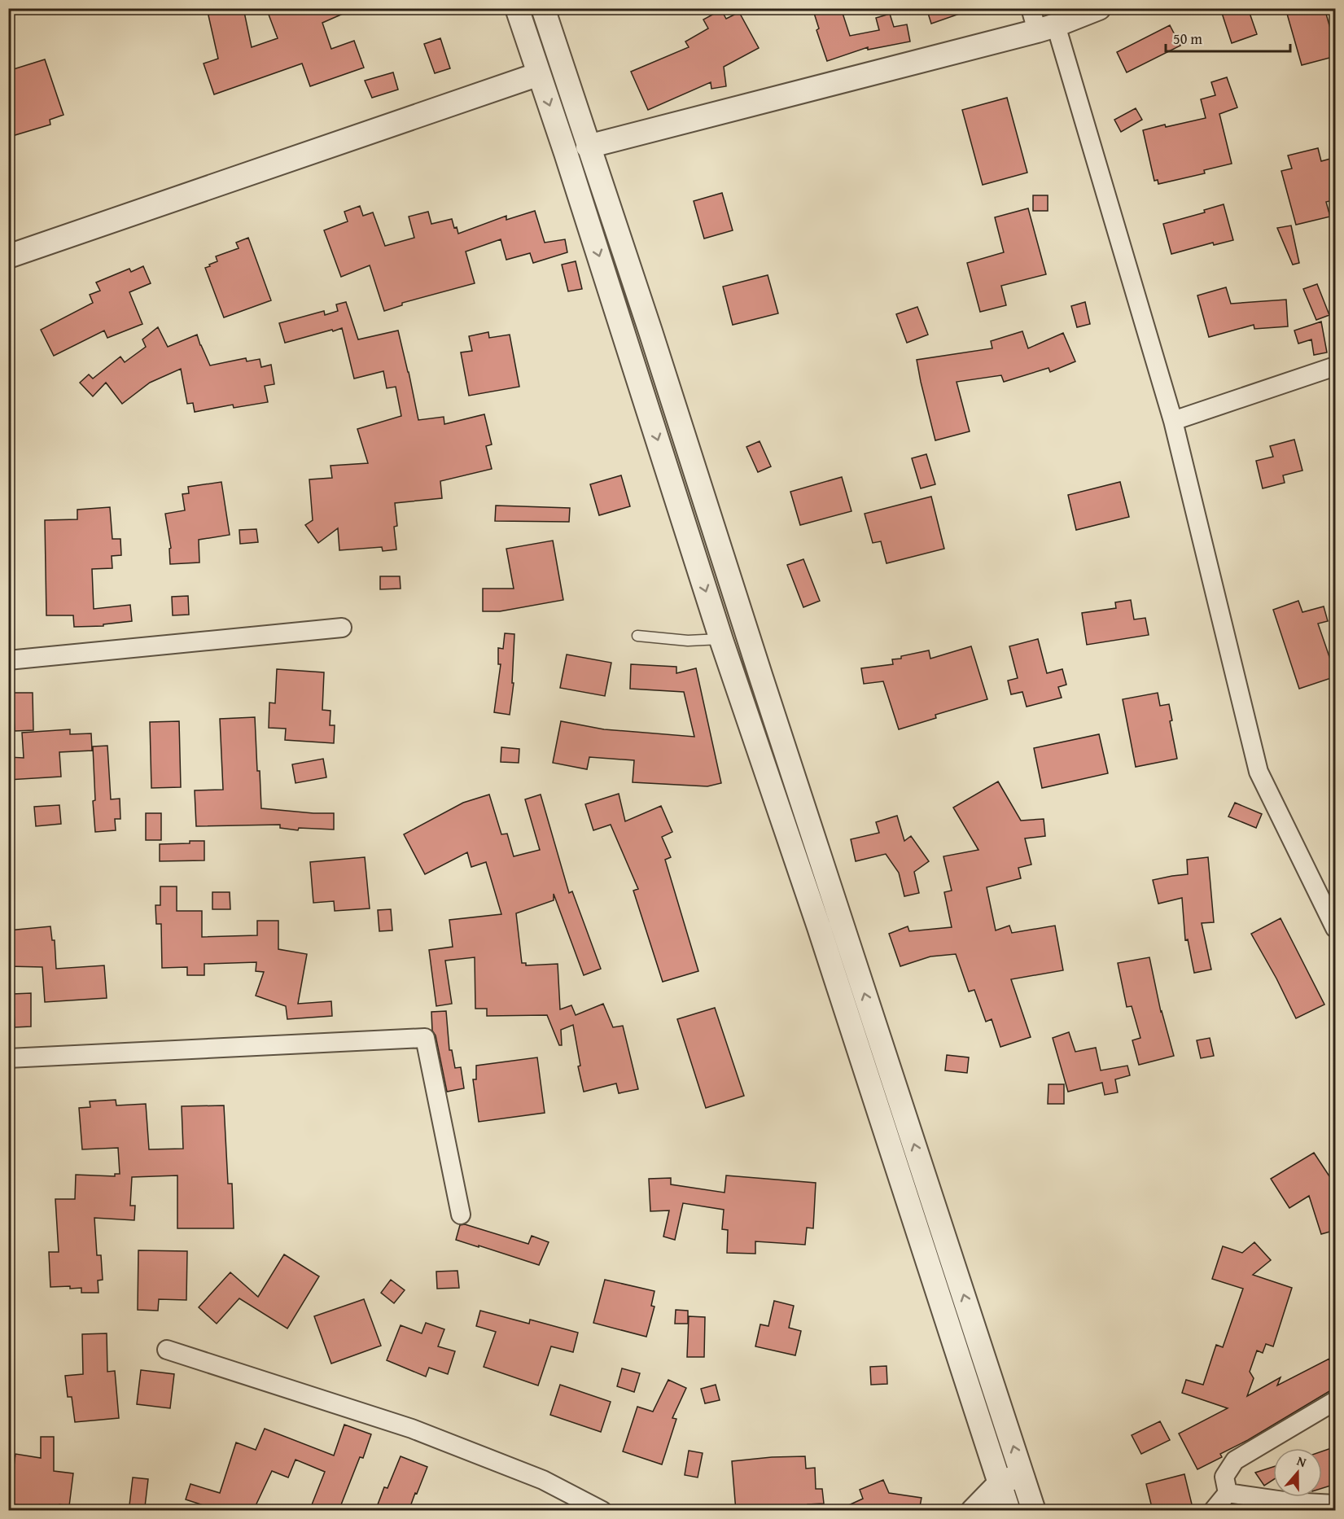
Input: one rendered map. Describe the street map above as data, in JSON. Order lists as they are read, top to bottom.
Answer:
{
  "scale_bar": "50 m",
  "north": "top"
}
